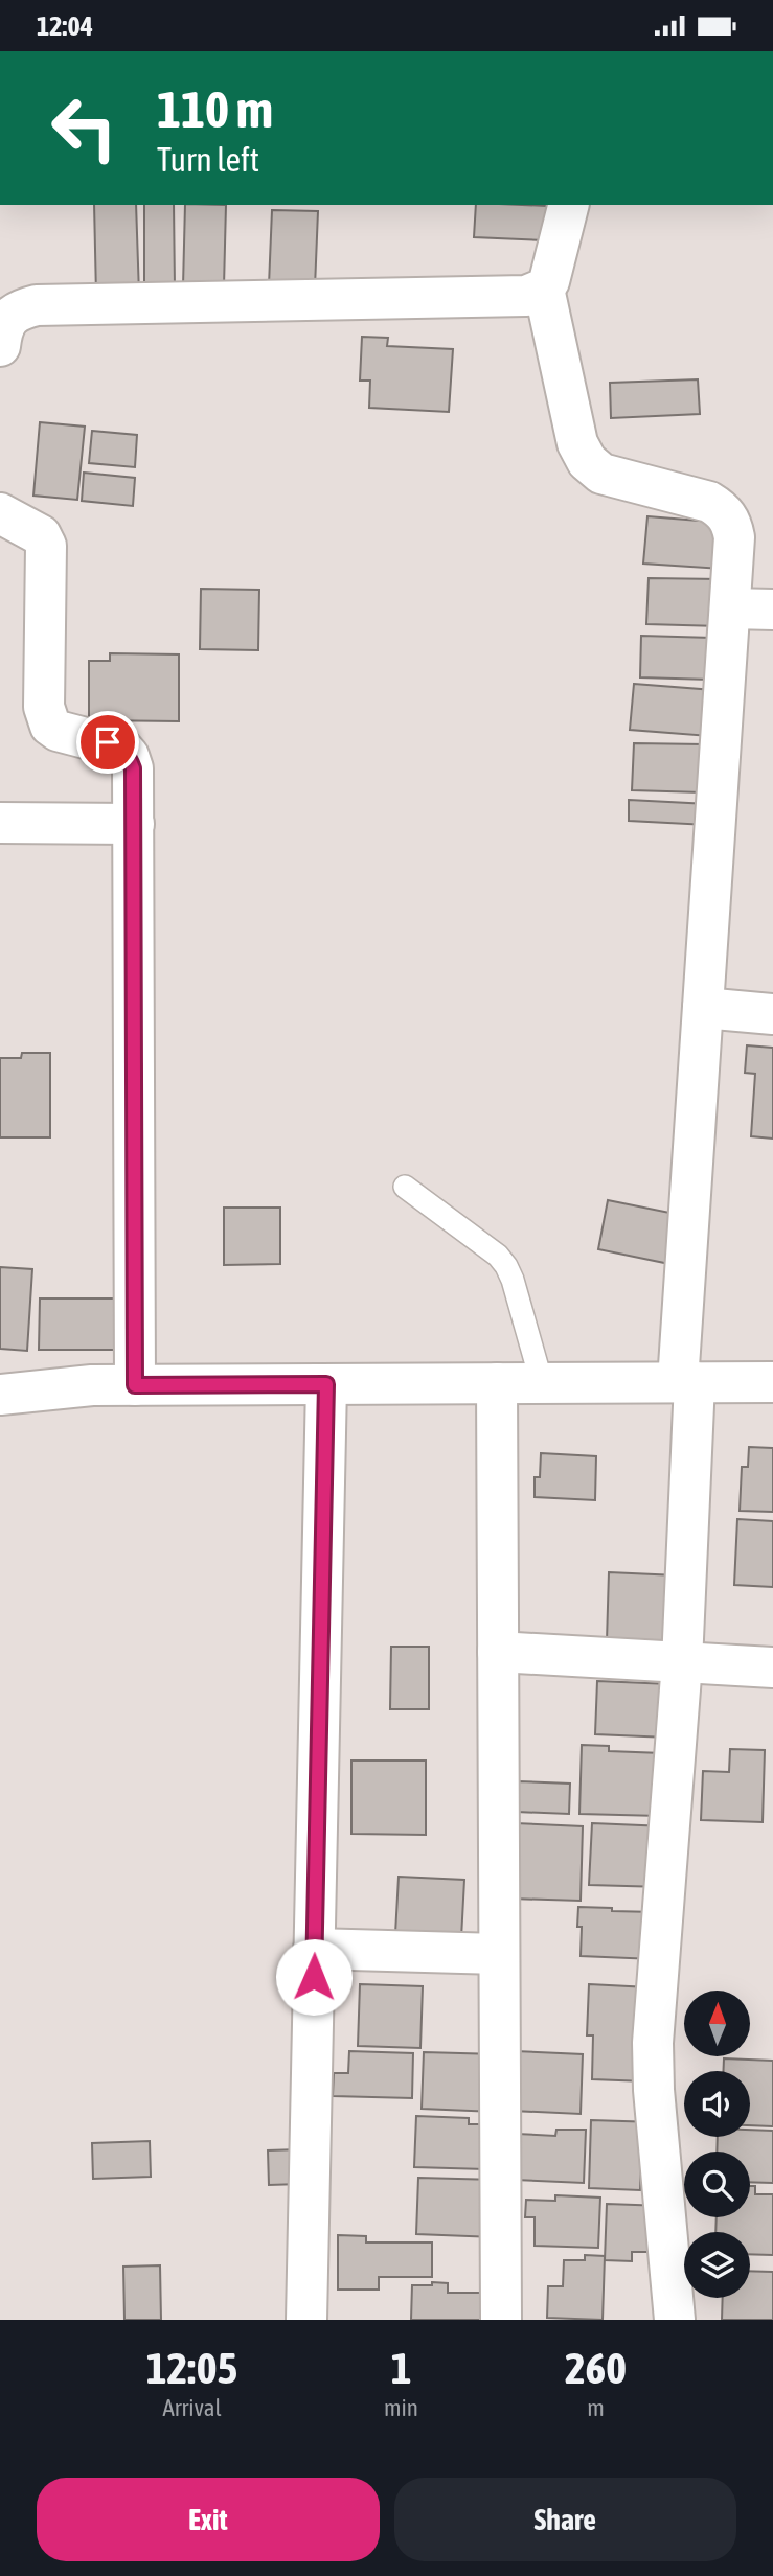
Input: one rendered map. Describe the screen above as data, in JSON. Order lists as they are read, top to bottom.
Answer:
{
  "north": "top",
  "page": {
    "status": "12:04",
    "turn": ["110 m", "Turn left"],
    "eta": [
      "12:05",
      "Arrival",
      "1",
      "min",
      "260",
      "m"
    ],
    "buttons": ["Exit", "Share"]
  }
}
